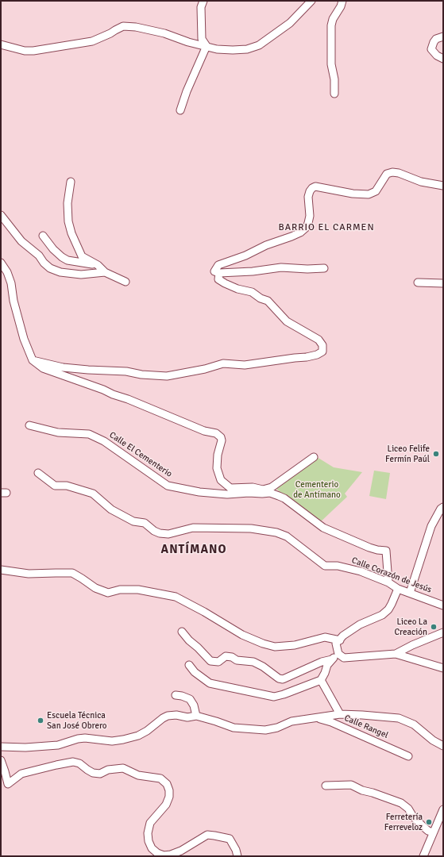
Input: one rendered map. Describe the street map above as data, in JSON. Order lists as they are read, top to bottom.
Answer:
{
  "streets": {
    "street": ["Calle El Cementerio", "Calle Corazón de Jesús", "Calle Rangel"]
  },
  "crossings": [
    ["Calle El Cementerio", "Calle Corazón de Jesús"]
  ],
  "districts": ["BARRIO EL CARMEN", "ANTÍMANO"],
  "parks": ["Cementerio de Antímano"],
  "places": [
    "Liceo Felife Fermín Paúl",
    "Liceo La Creación",
    "Escuela Técnica San José Obrero",
    "Ferretería Ferreveloz"
  ]
}
